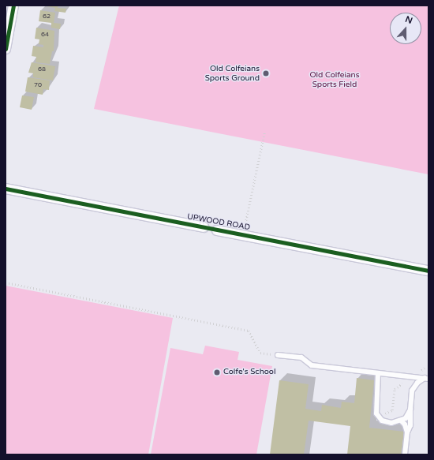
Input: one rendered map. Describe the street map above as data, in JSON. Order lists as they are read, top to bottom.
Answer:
{
  "streets": {
    "street": ["UPWOOD ROAD"]
  },
  "parks": ["Old Colfeians Sports Field"],
  "places": ["Old Colfeians Sports Ground", "Colfe's School"],
  "house_numbers": [
    "62",
    "64",
    "68",
    "70"
  ],
  "north": "top"
}
